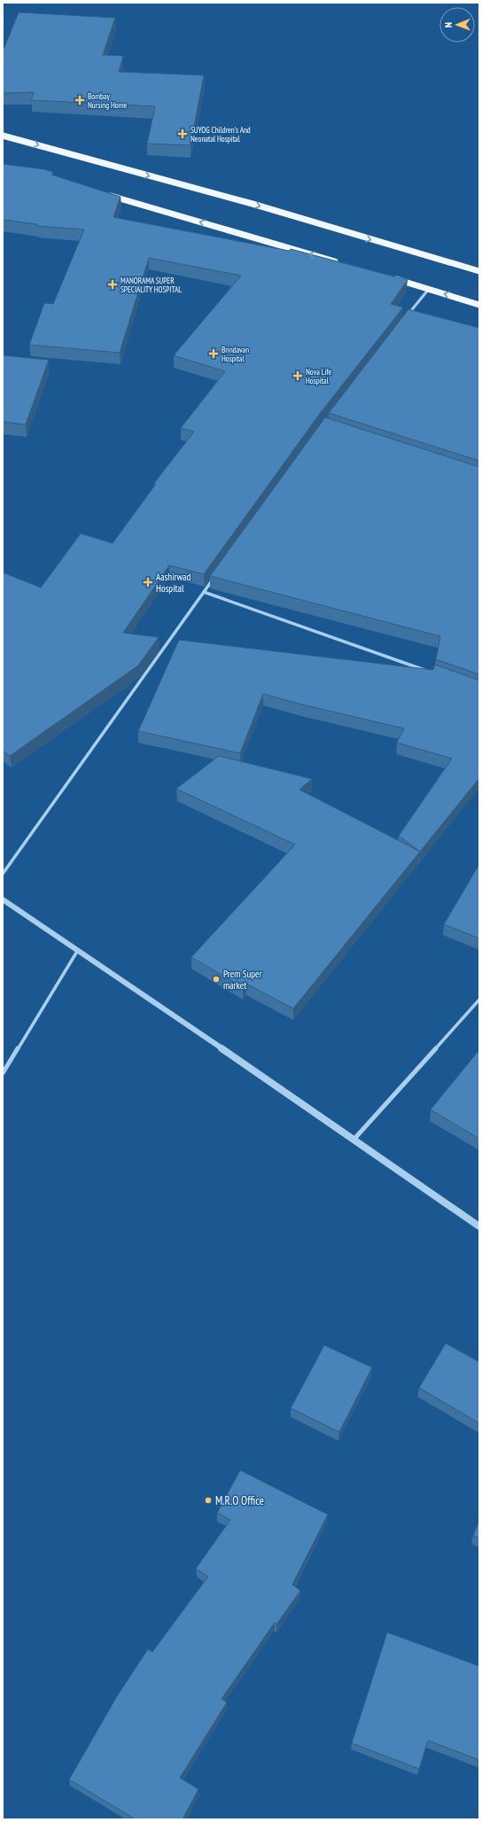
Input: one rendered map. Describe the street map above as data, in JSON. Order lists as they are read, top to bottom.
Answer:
{
  "places": {
    "health": [
      "Bombay Nursing Home",
      "SUYOG Children's And Neonatal Hospital",
      "MANORAMA SUPER SPECIALITY HOSPITAL",
      "Brindavan Hospital",
      "Nova Life Hospital",
      "Aashirwad Hospital"
    ],
    "other": ["Prem Super market", "M.R.O Office"]
  },
  "north": "left"
}
